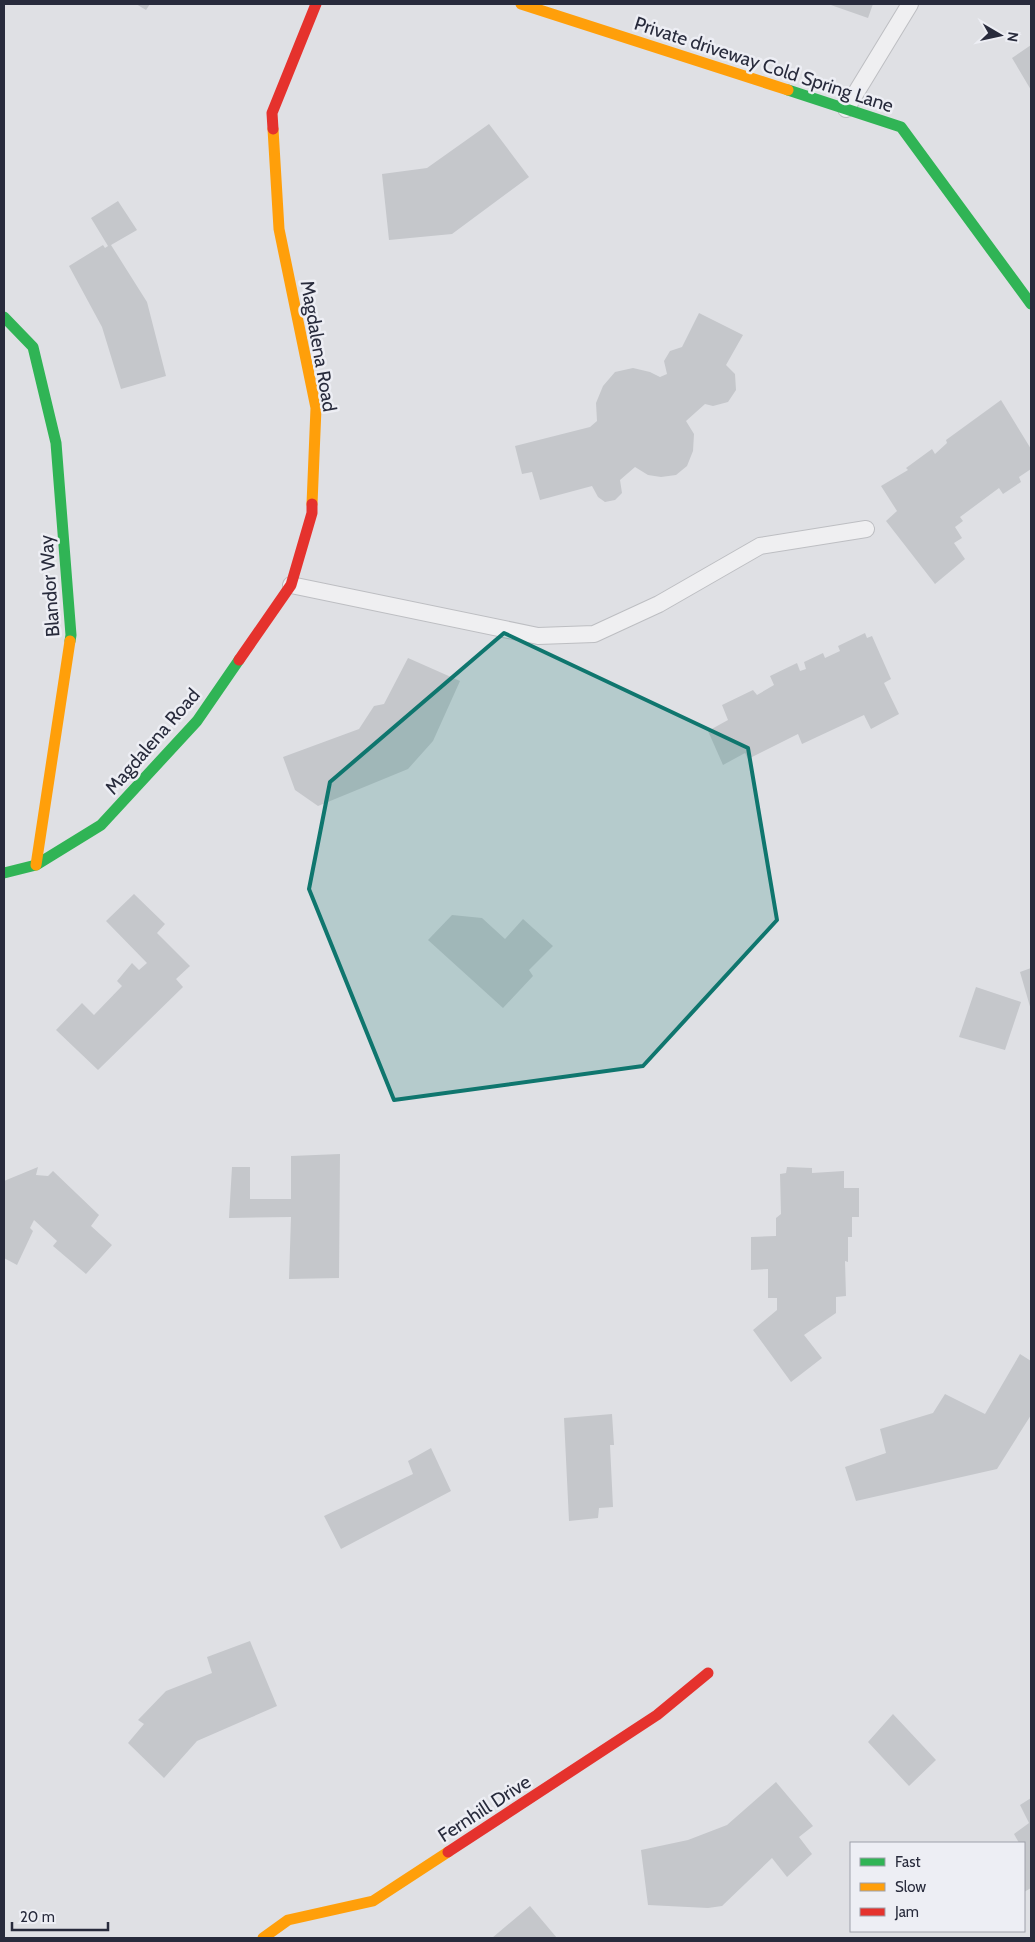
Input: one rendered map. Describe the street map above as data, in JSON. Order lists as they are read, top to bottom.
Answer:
{
  "streets": {
    "street": [
      "Private driveway Cold Spring Lane",
      "Magdalena Road",
      "Blandor Way",
      "Fernhill Drive"
    ]
  },
  "crossings": [
    ["Magdalena Road", "Blandor Way"]
  ],
  "legend": ["Fast", "Slow", "Jam"],
  "scale_bar": "20 m",
  "north": "right"
}
